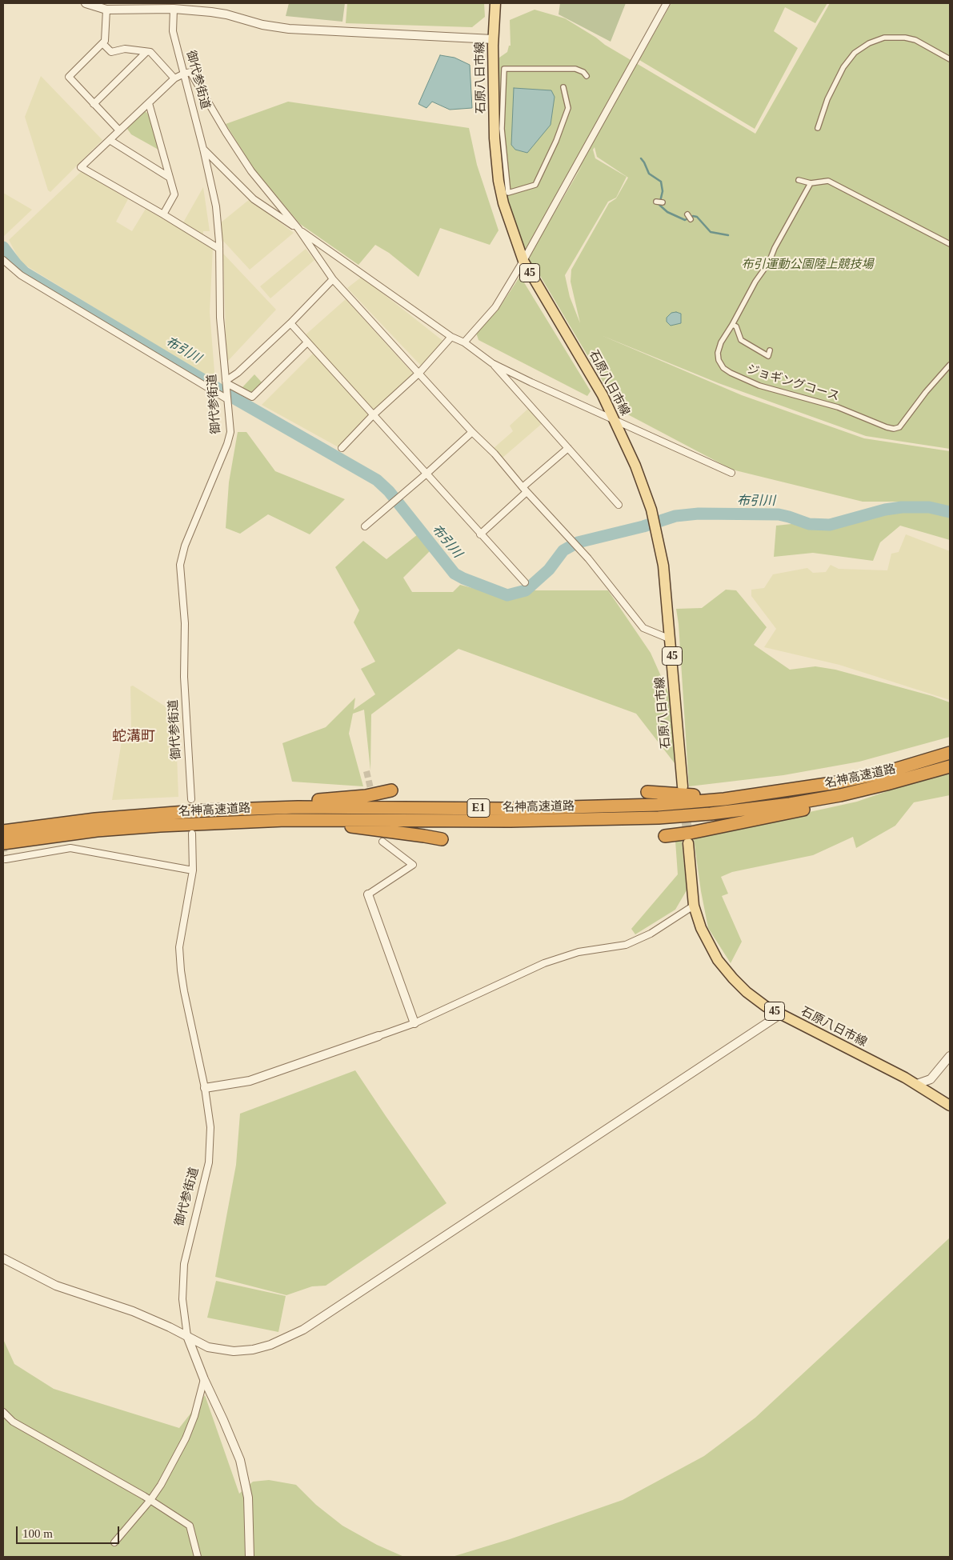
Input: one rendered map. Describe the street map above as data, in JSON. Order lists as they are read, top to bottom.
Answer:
{
  "streets": {
    "highway": ["名神高速道路", "E1"],
    "main road": ["石原八日市線", "45"],
    "street": ["御代参街道", "ジョギングコース"]
  },
  "districts": ["蛇溝町"],
  "water": ["布引川"],
  "parks": ["布引運動公園陸上競技場"],
  "scale_bar": "100 m"
}
